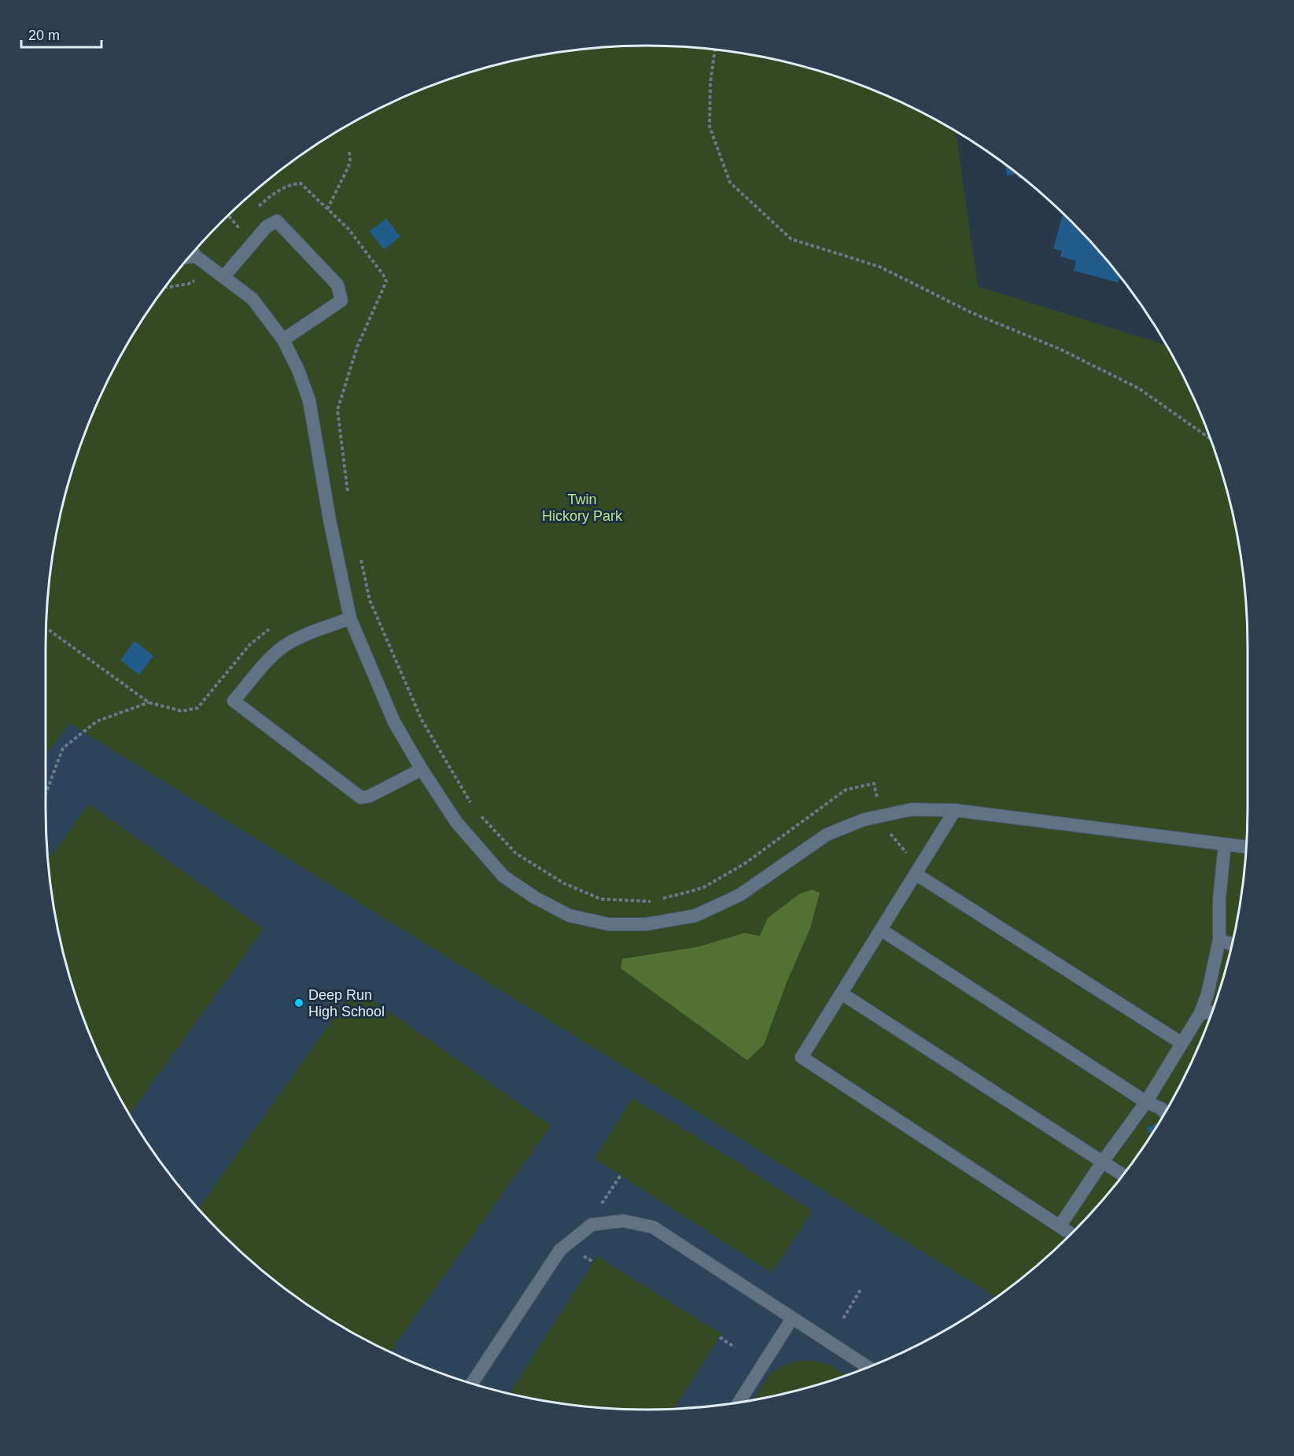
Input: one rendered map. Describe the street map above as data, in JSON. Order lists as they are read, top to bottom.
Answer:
{
  "parks": ["Twin Hickory Park"],
  "places": ["Deep Run High School"],
  "scale_bar": "20 m"
}
